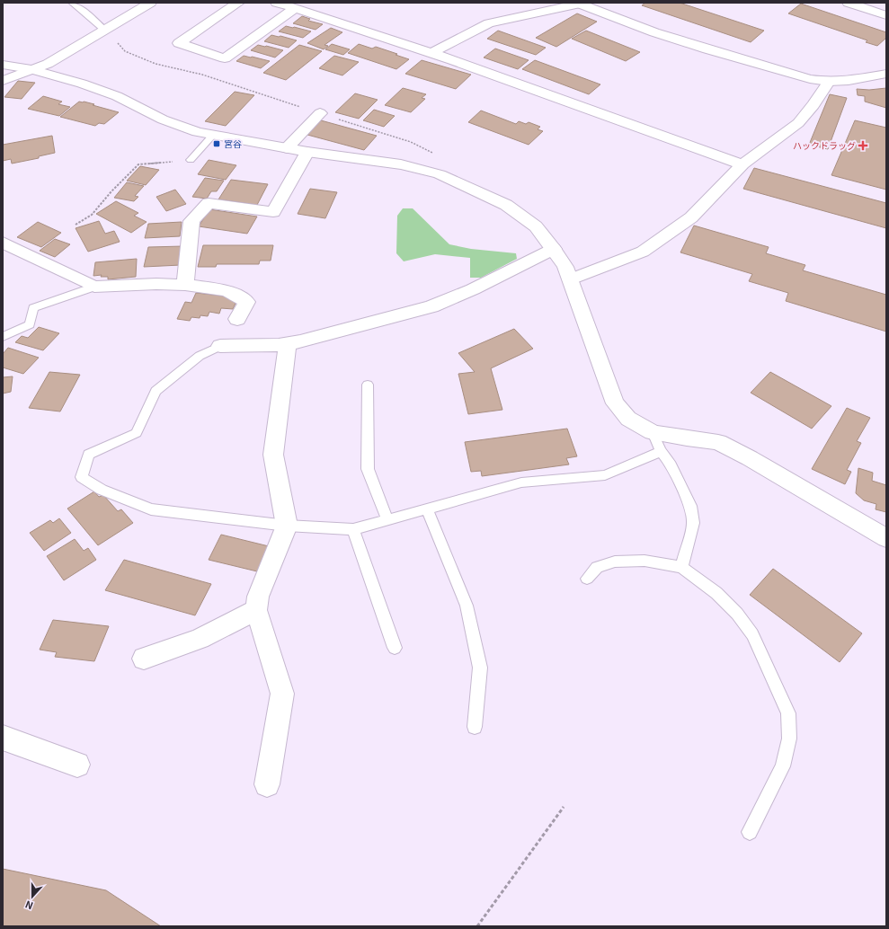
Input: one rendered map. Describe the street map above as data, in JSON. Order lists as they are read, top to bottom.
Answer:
{
  "places": {
    "transit": ["宮谷"],
    "health": ["ハックドラッグ"]
  },
  "north": "bottom"
}
